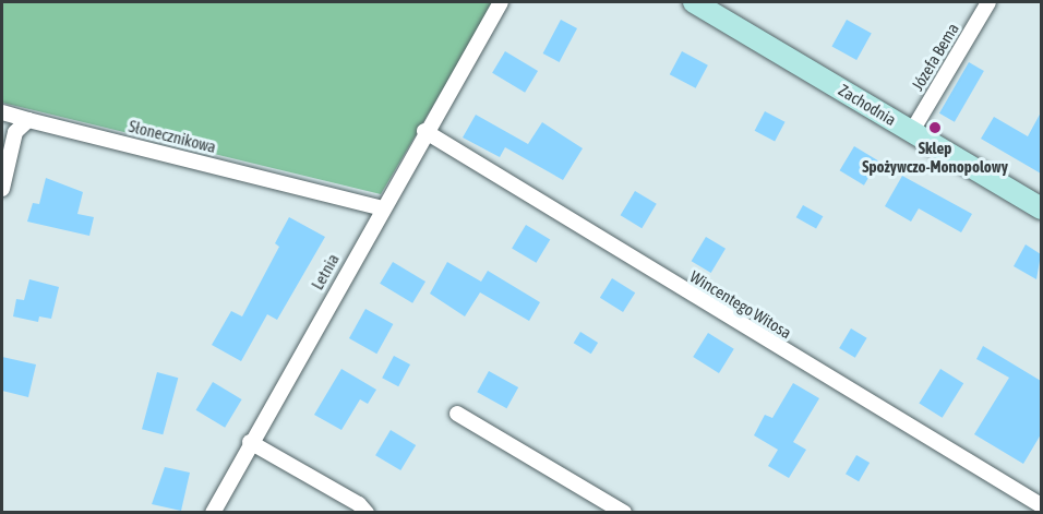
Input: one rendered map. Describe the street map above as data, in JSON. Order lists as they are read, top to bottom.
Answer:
{
  "streets": {
    "street": [
      "Józefa Bema",
      "Zachodnia",
      "Słonecznikowa",
      "Letnia",
      "Wincentego Witosa"
    ]
  },
  "crossings": [
    ["Józefa Bema", "Zachodnia"],
    ["Słonecznikowa", "Letnia"],
    ["Letnia", "Wincentego Witosa"]
  ],
  "places": ["Sklep Spożywczo-Monopolowy"]
}
